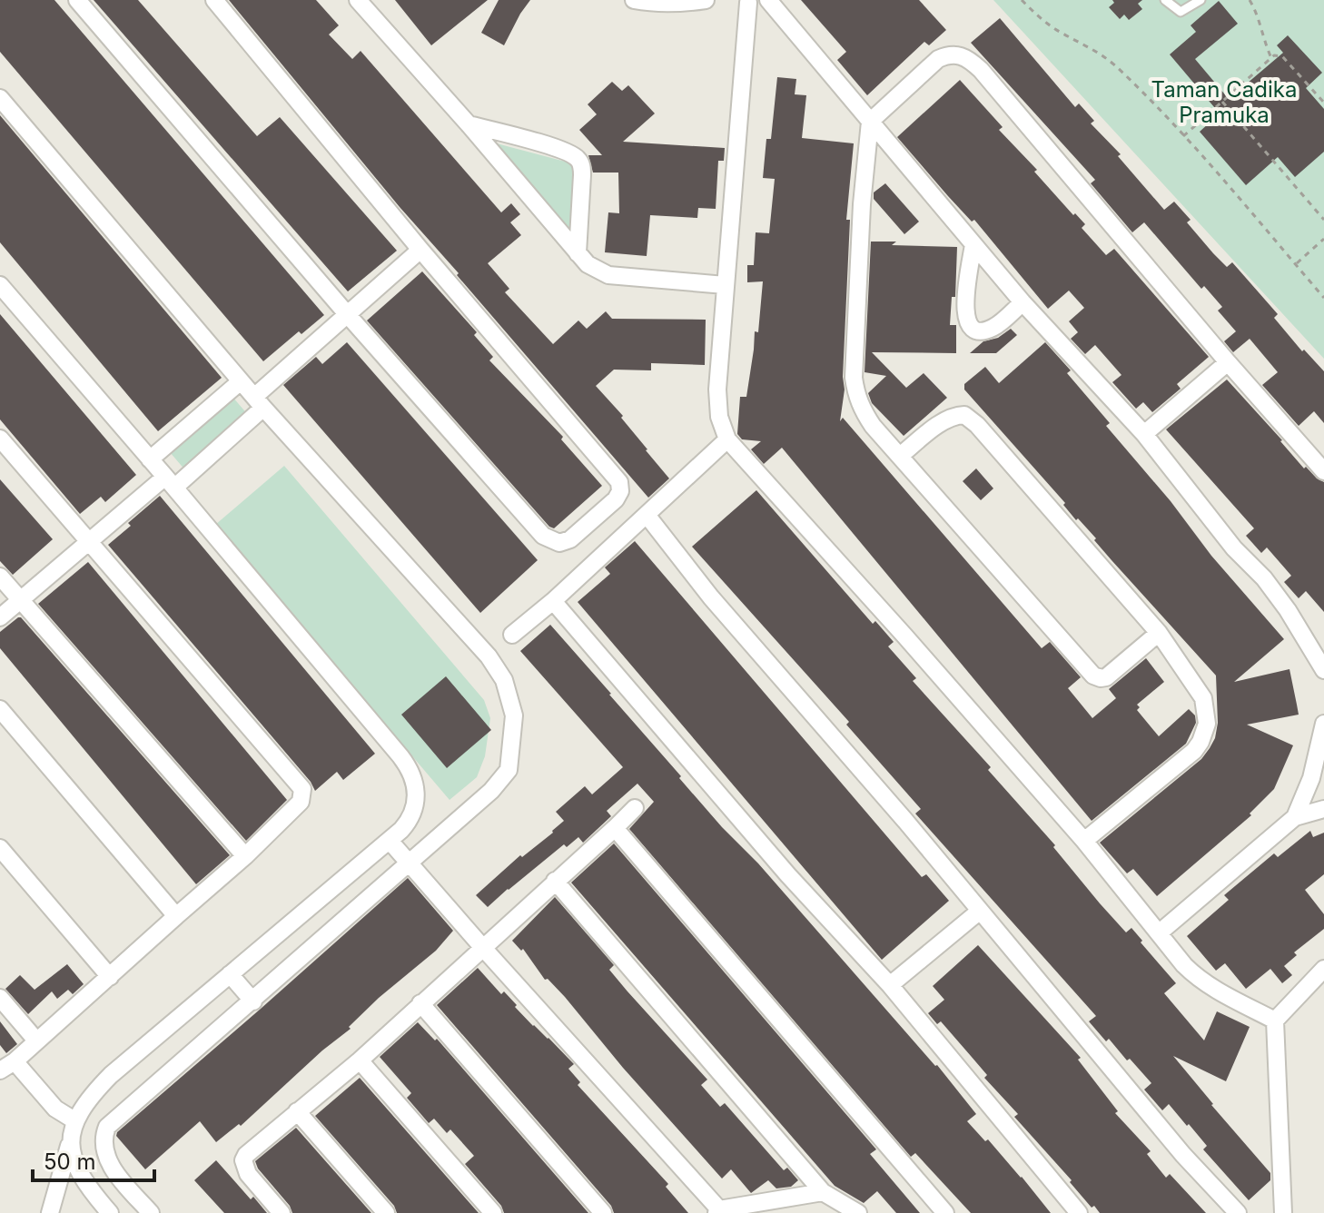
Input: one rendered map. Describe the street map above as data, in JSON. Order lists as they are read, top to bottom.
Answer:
{
  "parks": ["Taman Cadika Pramuka"],
  "scale_bar": "50 m"
}
